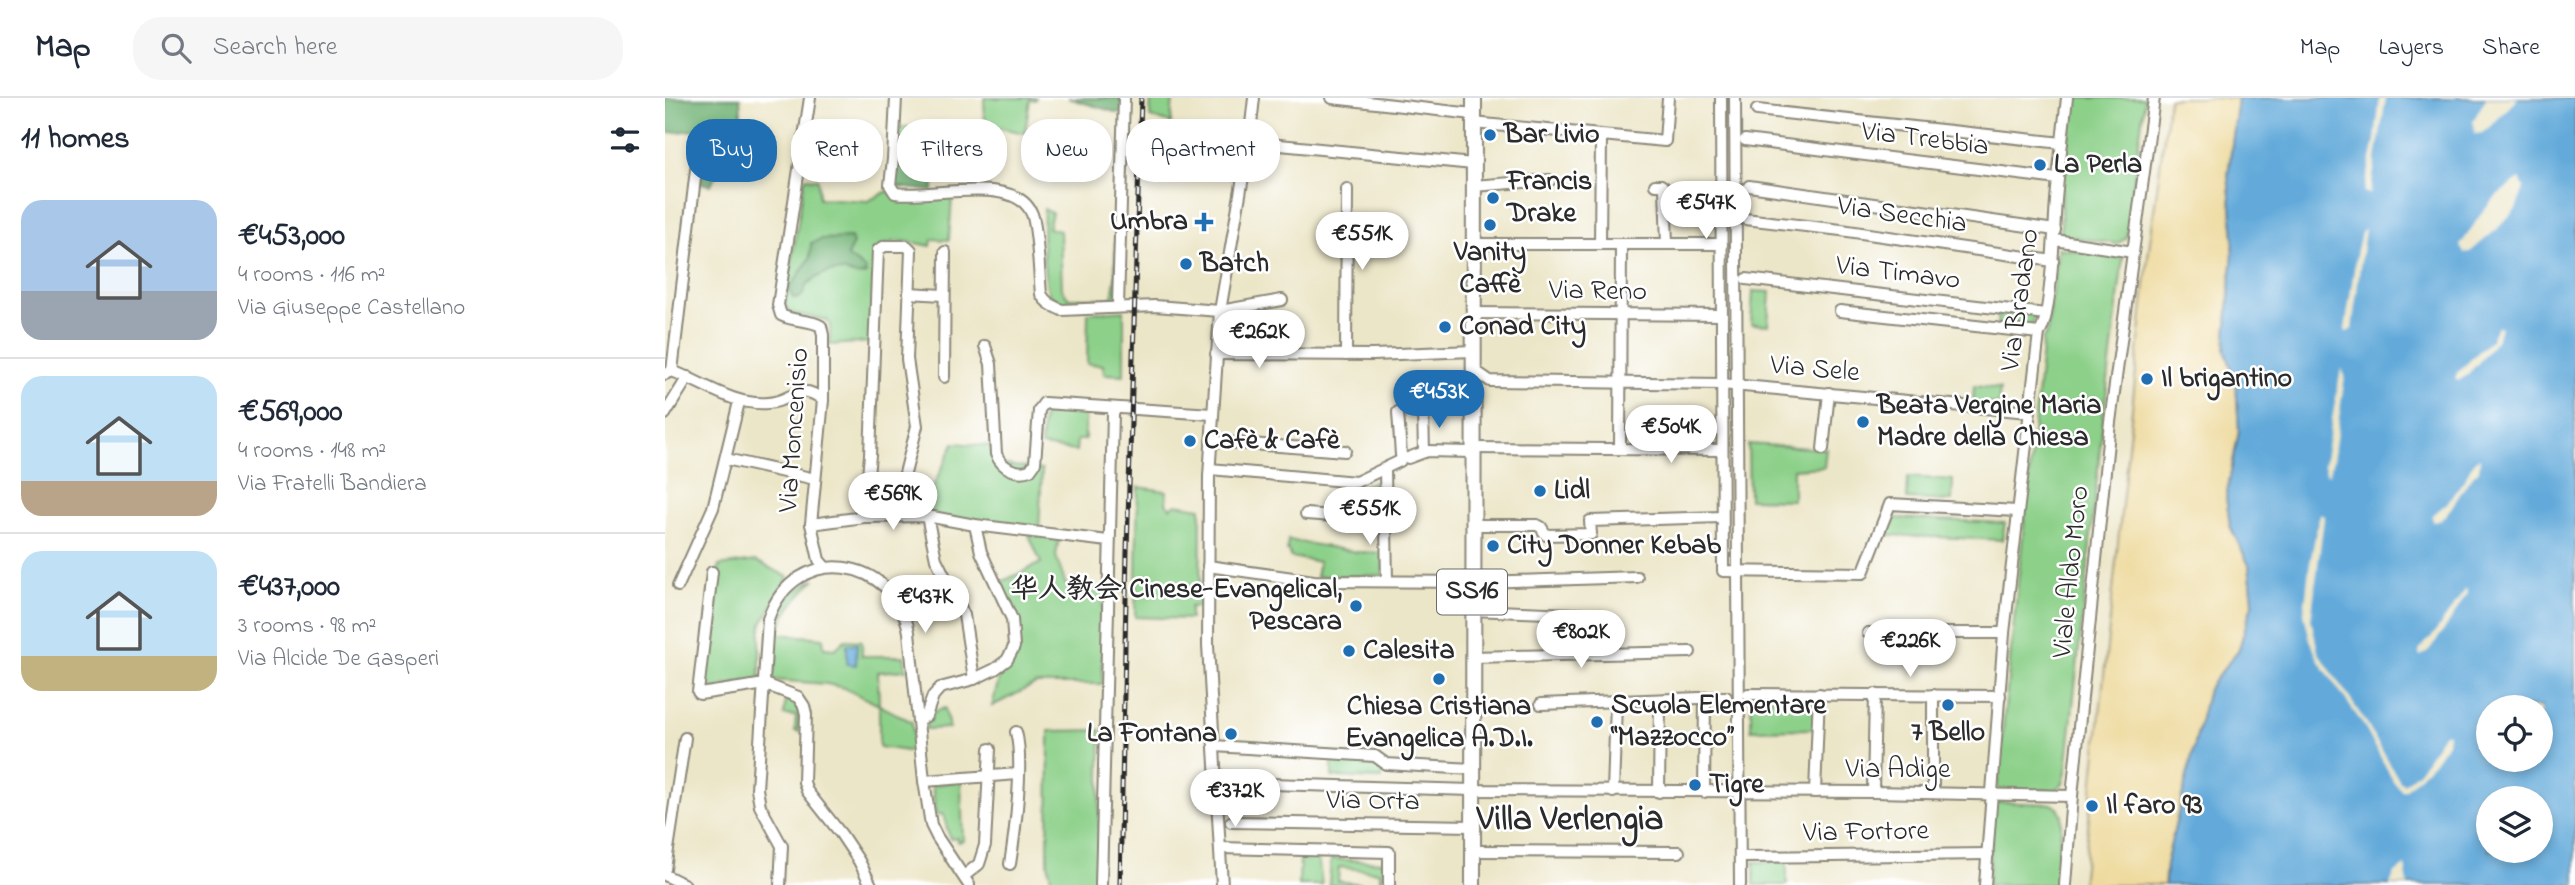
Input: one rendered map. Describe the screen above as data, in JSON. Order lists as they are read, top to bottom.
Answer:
{
  "streets": {
    "main road": ["SS16"],
    "street": [
      "Via Trebbia",
      "Via Secchia",
      "Via Timavo",
      "Via Reno",
      "Via Bradano",
      "Via Sele",
      "Via Moncenisio",
      "Viale Aldo Moro",
      "Via Adige",
      "Via Orta",
      "Via Fortore"
    ]
  },
  "crossings": [
    ["Via Trebbia", "Via Bradano"],
    ["Via Secchia", "Via Bradano"],
    ["Via Timavo", "Via Bradano"],
    ["Via Reno", "SS16"],
    ["Via Bradano", "Via Sele"],
    ["Via Bradano", "Via Adige"],
    ["Via Bradano", "Via Fortore"],
    ["Viale Aldo Moro", "Via Adige"],
    ["SS16", "Via Adige"],
    ["SS16", "Via Orta"]
  ],
  "districts": ["Villa Verlengia"],
  "places": {
    "other": [
      "Bar Livio",
      "La Perla",
      "Francis Drake",
      "Vanity Caffè",
      "Batch",
      "Conad City",
      "Il brigantino",
      "Beata Vergine Maria Madre della Chiesa",
      "Cafè & Cafè",
      "Lidl",
      "City Donner Kebab",
      "华人教会 Cinese-Evangelical, Pescara",
      "Calesita",
      "Chiesa Cristiana Evangelica A.D.I.",
      "7 Bello",
      "Scuola Elementare “Mazzocco”",
      "La Fontana",
      "Tigre",
      "Il faro 93"
    ],
    "health": ["Umbra"]
  },
  "page": {
    "header": "Map",
    "search": "Search here",
    "nav": ["Map", "Layers", "Share"],
    "heading": "11 homes",
    "chip": [
      "Buy",
      "Rent",
      "Filters",
      "New",
      "Apartment"
    ],
    "price": [
      "€547K",
      "€551K",
      "€262K",
      "€453K",
      "€504K",
      "€569K",
      "€551K",
      "€437K",
      "€802K",
      "€226K",
      "€372K"
    ],
    "list": [
      {
        "name": "€453,000",
        "note": "4 rooms · 116 m² · Via Giuseppe Castellano"
      },
      {
        "name": "€569,000",
        "note": "4 rooms · 148 m² · Via Fratelli Bandiera"
      },
      {
        "name": "€437,000",
        "note": "3 rooms · 98 m² · Via Alcide De Gasperi"
      }
    ]
  }
}
